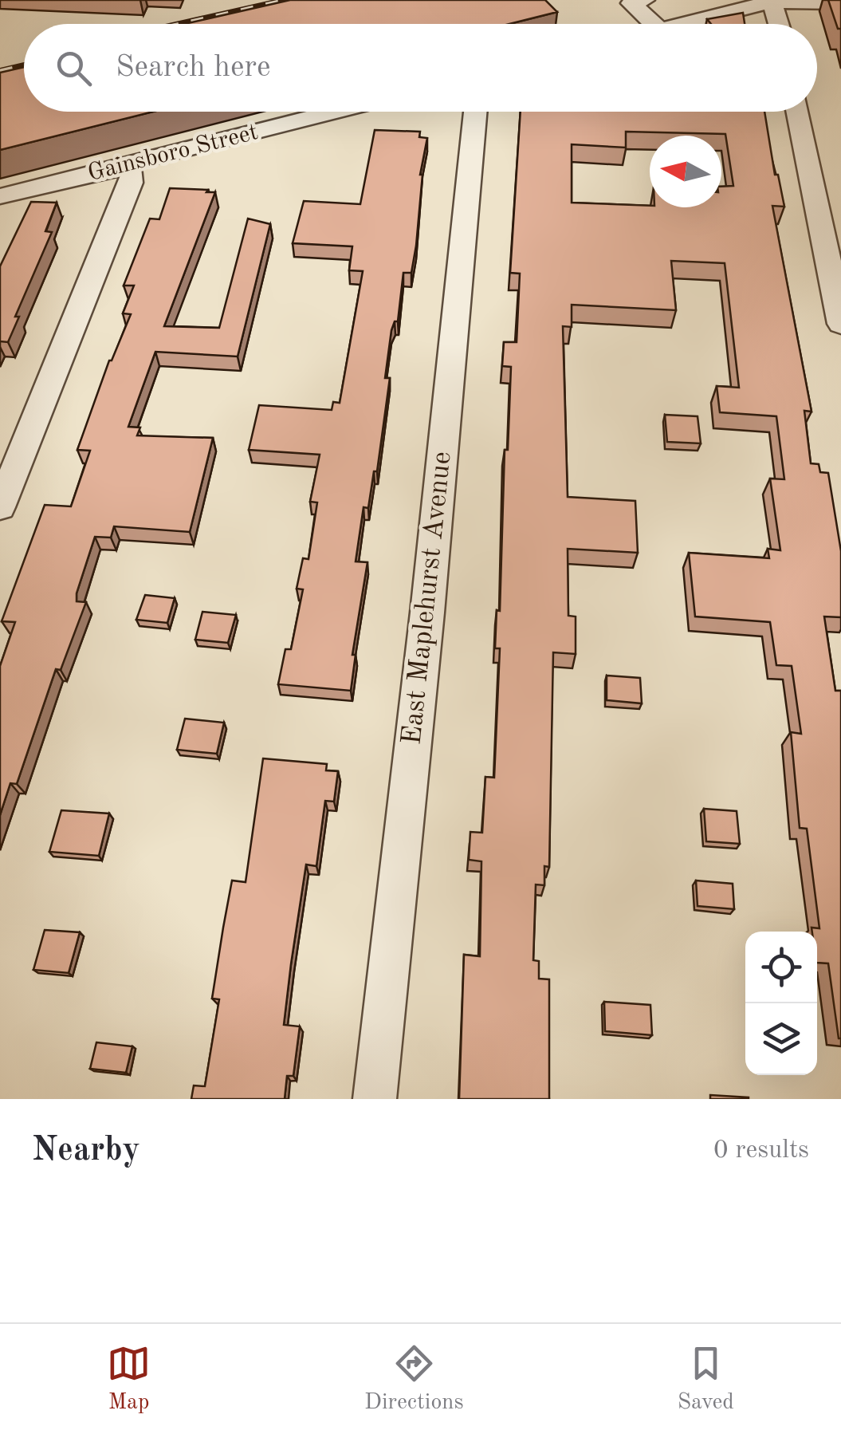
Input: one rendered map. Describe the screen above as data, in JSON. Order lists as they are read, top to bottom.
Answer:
{
  "streets": {
    "street": ["Gainsboro Street", "East Maplehurst Avenue"]
  },
  "north": "left",
  "page": {
    "search": "Search here",
    "heading": ["Nearby", "0 results"],
    "nav": ["Map", "Directions", "Saved"]
  }
}
